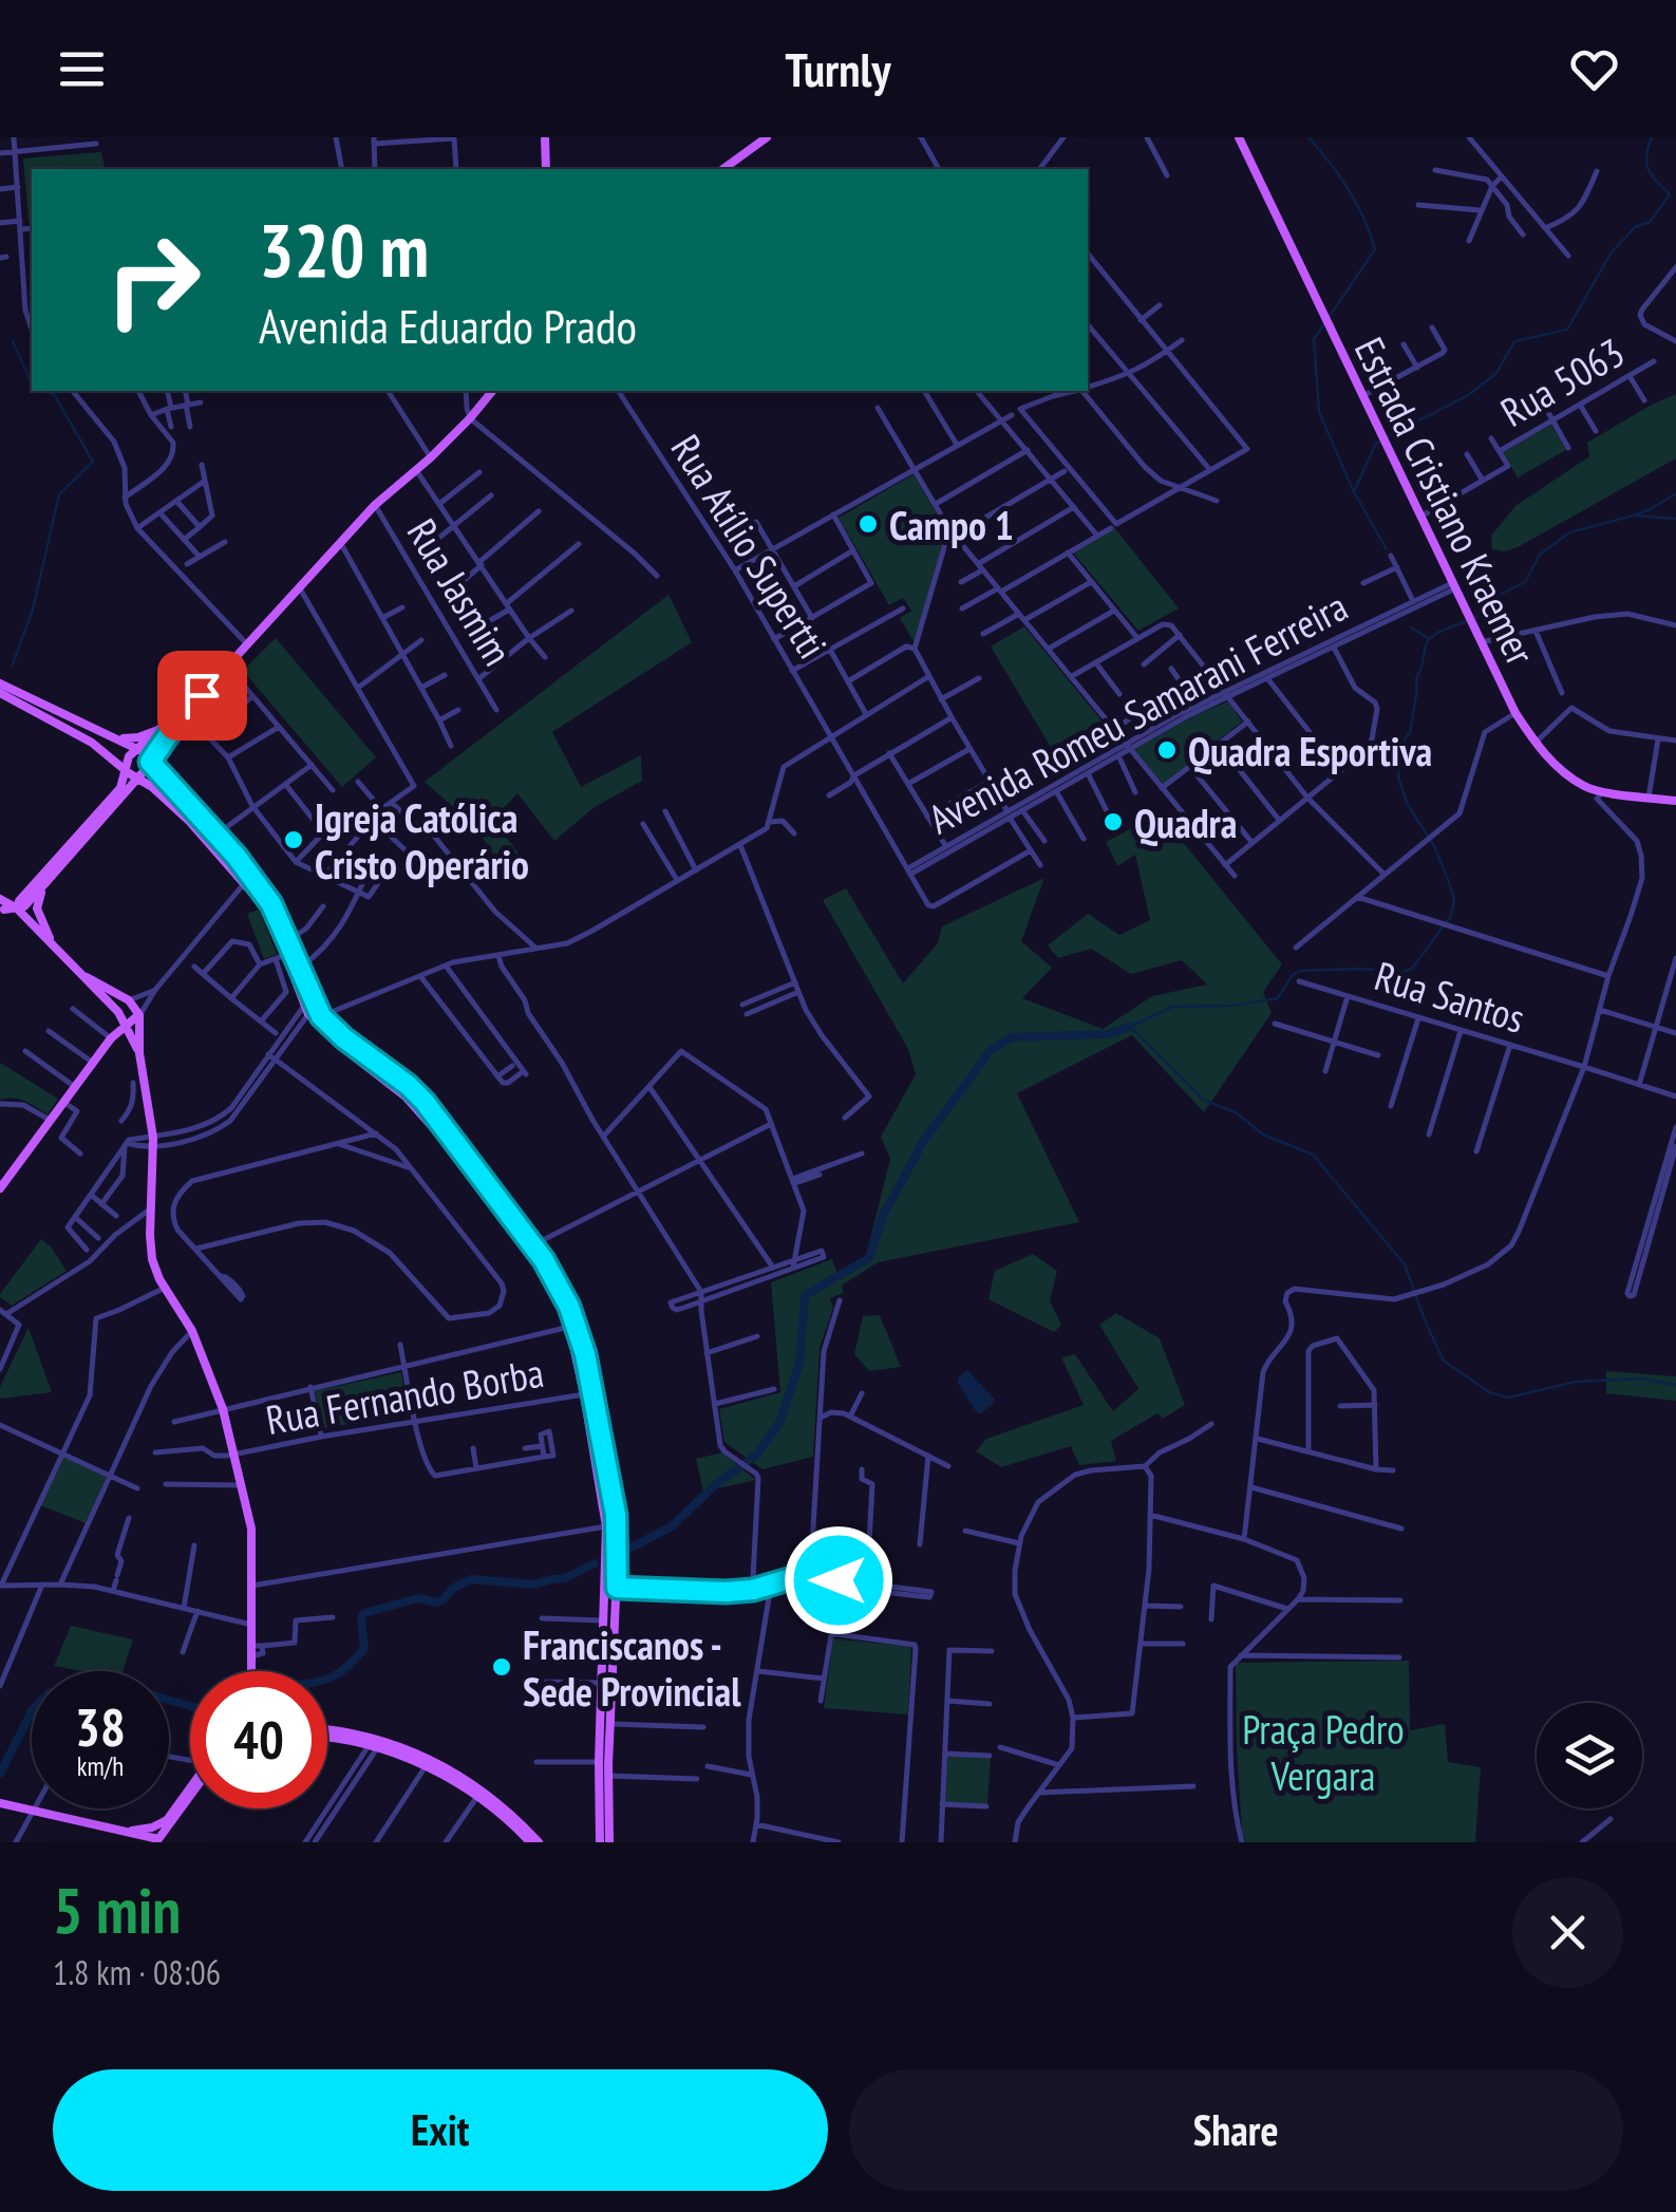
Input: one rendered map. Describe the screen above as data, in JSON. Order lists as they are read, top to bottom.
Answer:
{
  "streets": {
    "main road": ["Estrada Cristiano Kraemer"],
    "street": [
      "Rua 5063",
      "Rua Atílio Supertti",
      "Rua Jasmim",
      "Avenida Romeu Samarani Ferreira",
      "Rua Santos",
      "Rua Fernando Borba"
    ]
  },
  "crossings": [
    ["Estrada Cristiano Kraemer", "Avenida Romeu Samarani Ferreira"],
    ["Rua Atílio Supertti", "Avenida Romeu Samarani Ferreira"]
  ],
  "parks": ["Praça Pedro Vergara"],
  "places": [
    "Campo 1",
    "Quadra Esportiva",
    "Quadra",
    "Igreja Católica Cristo Operário",
    "Franciscanos - Sede Provincial"
  ],
  "page": {
    "header": "Turnly",
    "turn": ["320 m", "Avenida Eduardo Prado"],
    "speed": "38 km/h",
    "limit": "40",
    "heading": ["5 min", "1.8 km · 08:06"],
    "buttons": ["Exit", "Share"]
  }
}
